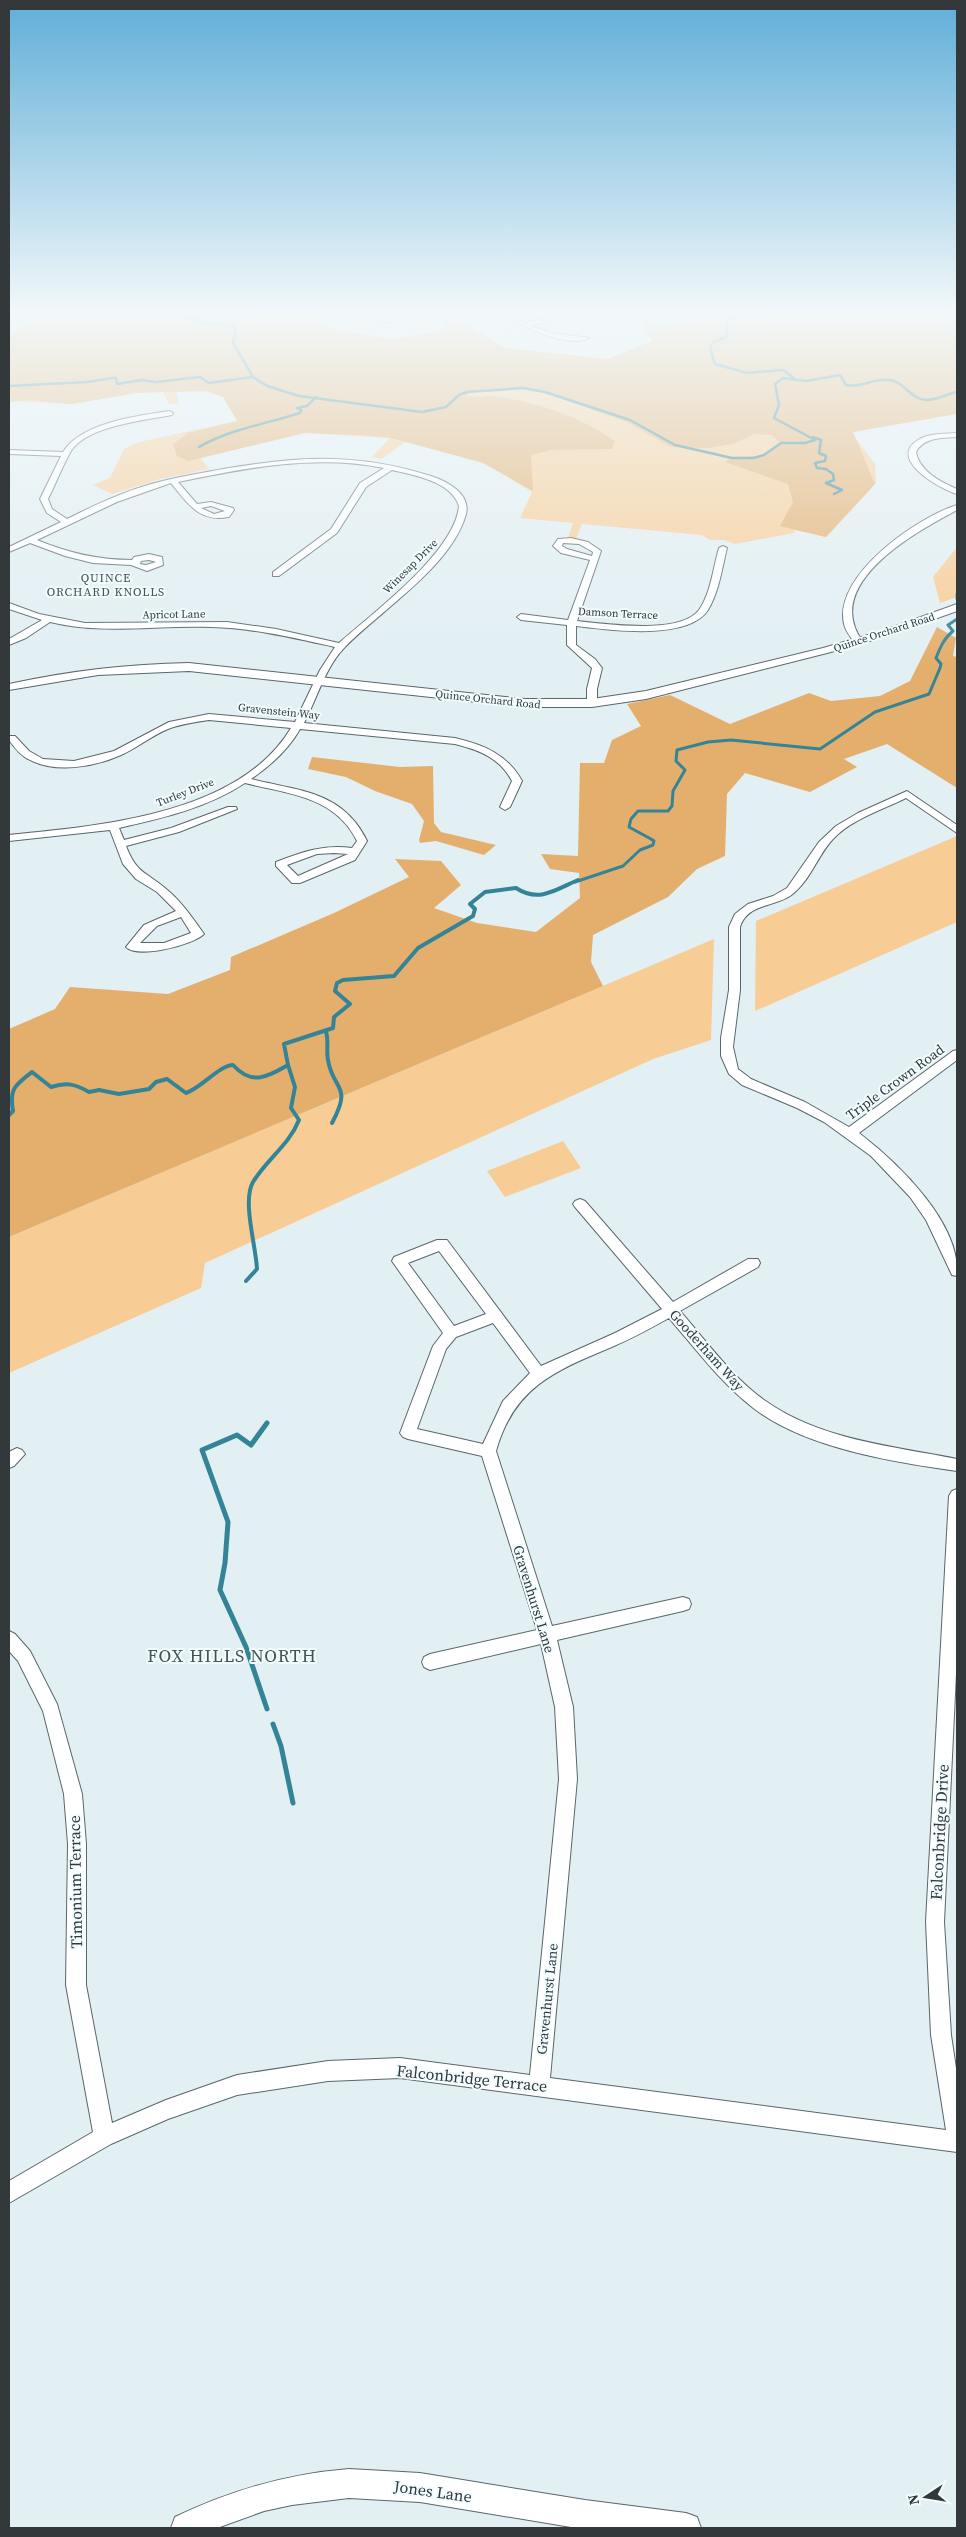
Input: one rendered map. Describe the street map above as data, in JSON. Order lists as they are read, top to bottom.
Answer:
{
  "streets": {
    "street": [
      "Winesap Drive",
      "Damson Terrace",
      "Apricot Lane",
      "Quince Orchard Road",
      "Gravenstein Way",
      "Turley Drive",
      "Triple Crown Road",
      "Gooderham Way",
      "Gravenhurst Lane",
      "Falconbridge Drive",
      "Timonium Terrace",
      "Falconbridge Terrace",
      "Jones Lane"
    ]
  },
  "crossings": [
    ["Winesap Drive", "Apricot Lane"],
    ["Winesap Drive", "Quince Orchard Road"],
    ["Winesap Drive", "Turley Drive"],
    ["Quince Orchard Road", "Turley Drive"],
    ["Gravenstein Way", "Turley Drive"],
    ["Gravenhurst Lane", "Falconbridge Terrace"],
    ["Timonium Terrace", "Falconbridge Terrace"]
  ],
  "districts": ["QUINCE ORCHARD KNOLLS", "FOX HILLS NORTH"],
  "north": "left"
}
